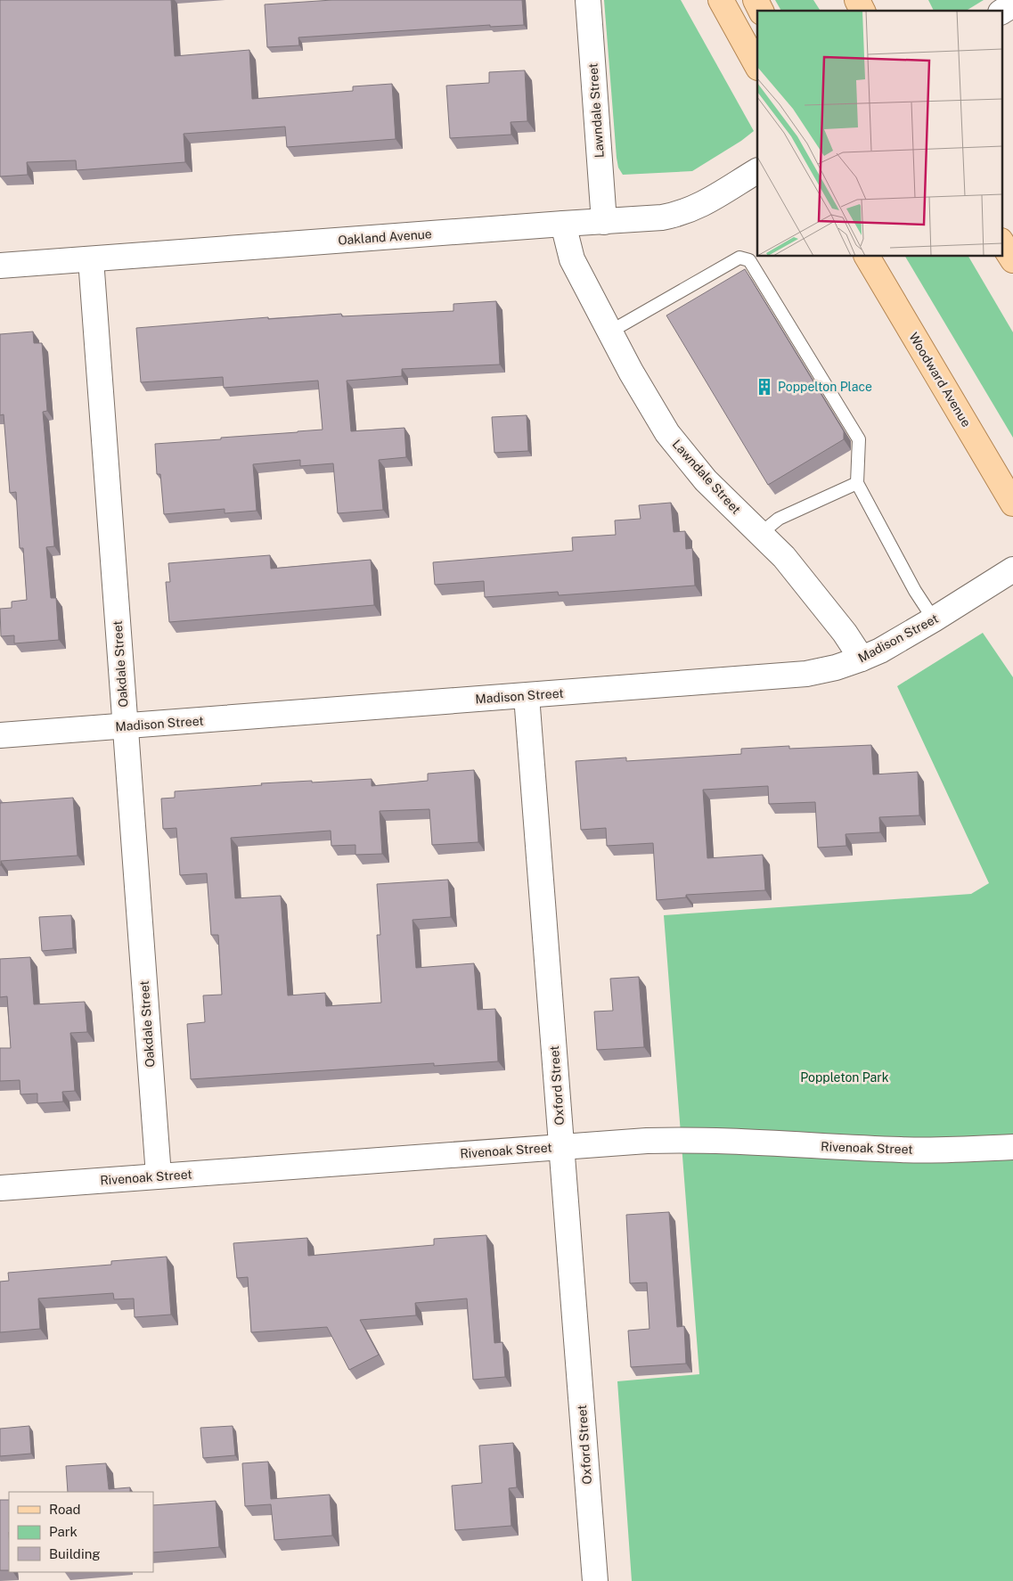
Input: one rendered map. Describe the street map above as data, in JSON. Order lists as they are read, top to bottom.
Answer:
{
  "streets": {
    "main road": ["Woodward Avenue"],
    "street": [
      "Lawndale Street",
      "Oakland Avenue",
      "Madison Street",
      "Oakdale Street",
      "Oxford Street",
      "Rivenoak Street"
    ]
  },
  "crossings": [
    ["Lawndale Street", "Oakland Avenue"],
    ["Lawndale Street", "Madison Street"],
    ["Oakland Avenue", "Oakdale Street"],
    ["Madison Street", "Oakdale Street"],
    ["Madison Street", "Oxford Street"],
    ["Oakdale Street", "Rivenoak Street"],
    ["Oxford Street", "Rivenoak Street"]
  ],
  "parks": ["Poppleton Park"],
  "places": {
    "building": ["Poppelton Place"]
  },
  "legend": ["Road", "Park", "Building"]
}
